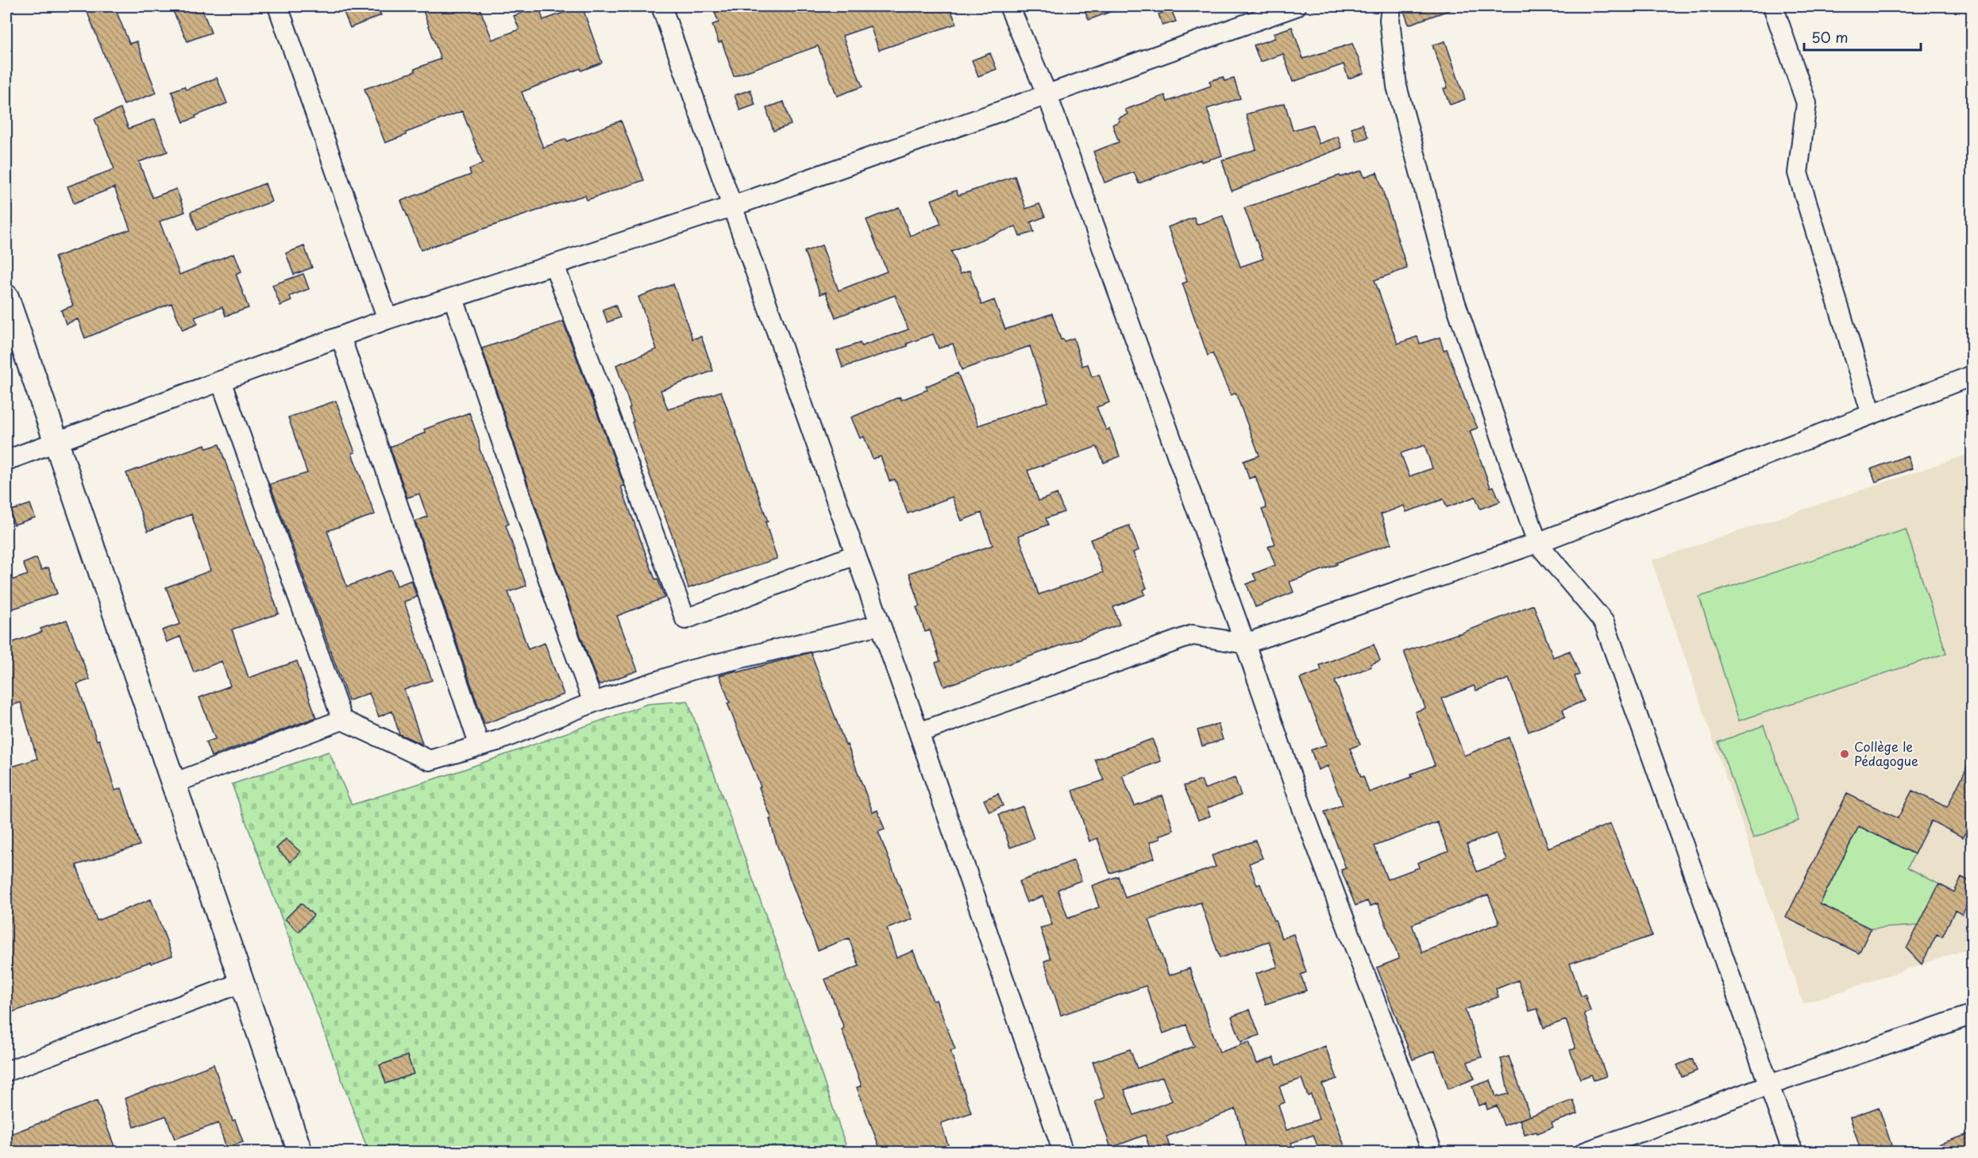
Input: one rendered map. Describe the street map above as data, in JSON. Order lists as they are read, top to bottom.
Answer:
{
  "places": ["Collège le Pédagogue"],
  "scale_bar": "50 m"
}
